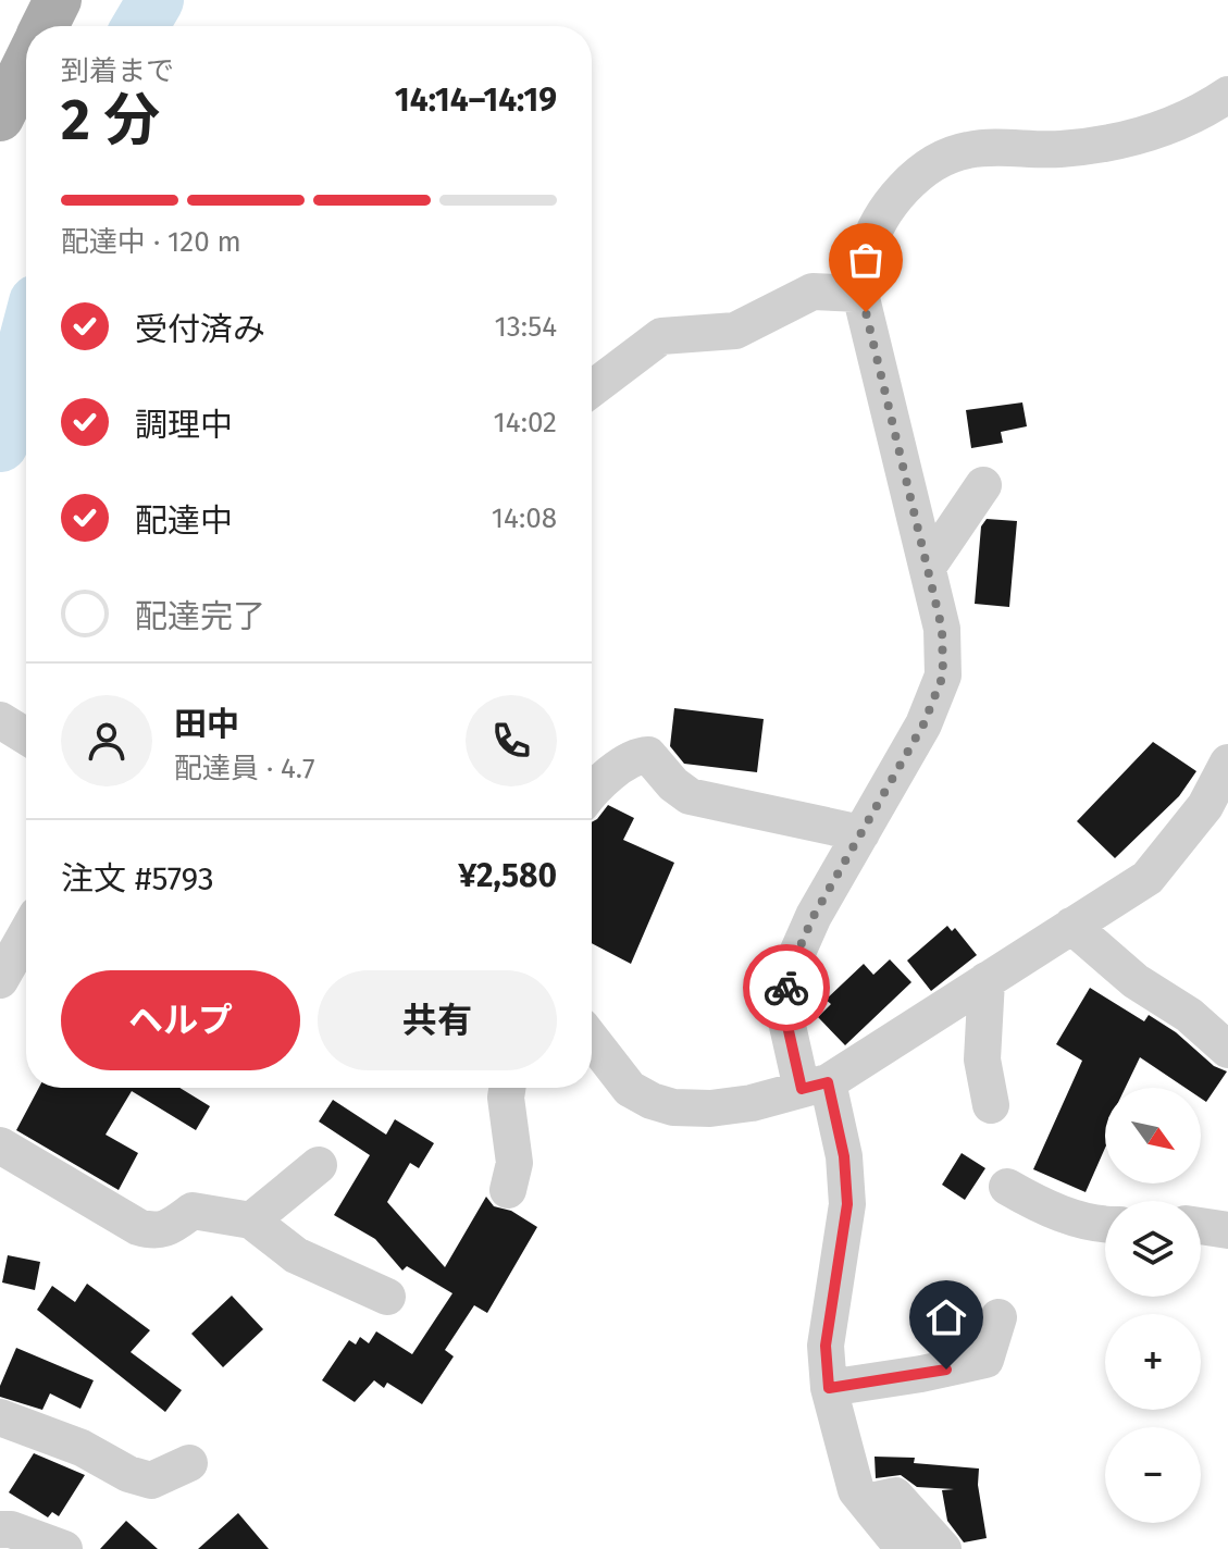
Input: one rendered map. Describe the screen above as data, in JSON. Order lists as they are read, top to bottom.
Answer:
{
  "north": "bottom right",
  "page": {
    "heading": ["2 分", "到着まで", "14:14–14:19"],
    "panel": [
      "田中",
      "配達員 · 4.7",
      "注文 #5793",
      "¥2,580"
    ],
    "bar": "配達中 · 120 m",
    "list": [
      ["受付済み", "13:54"],
      ["調理中", "14:02"],
      ["配達中", "14:08"],
      "配達完了"
    ],
    "buttons": ["ヘルプ", "共有"],
    "map_buttons": ["+", "−"]
  }
}
